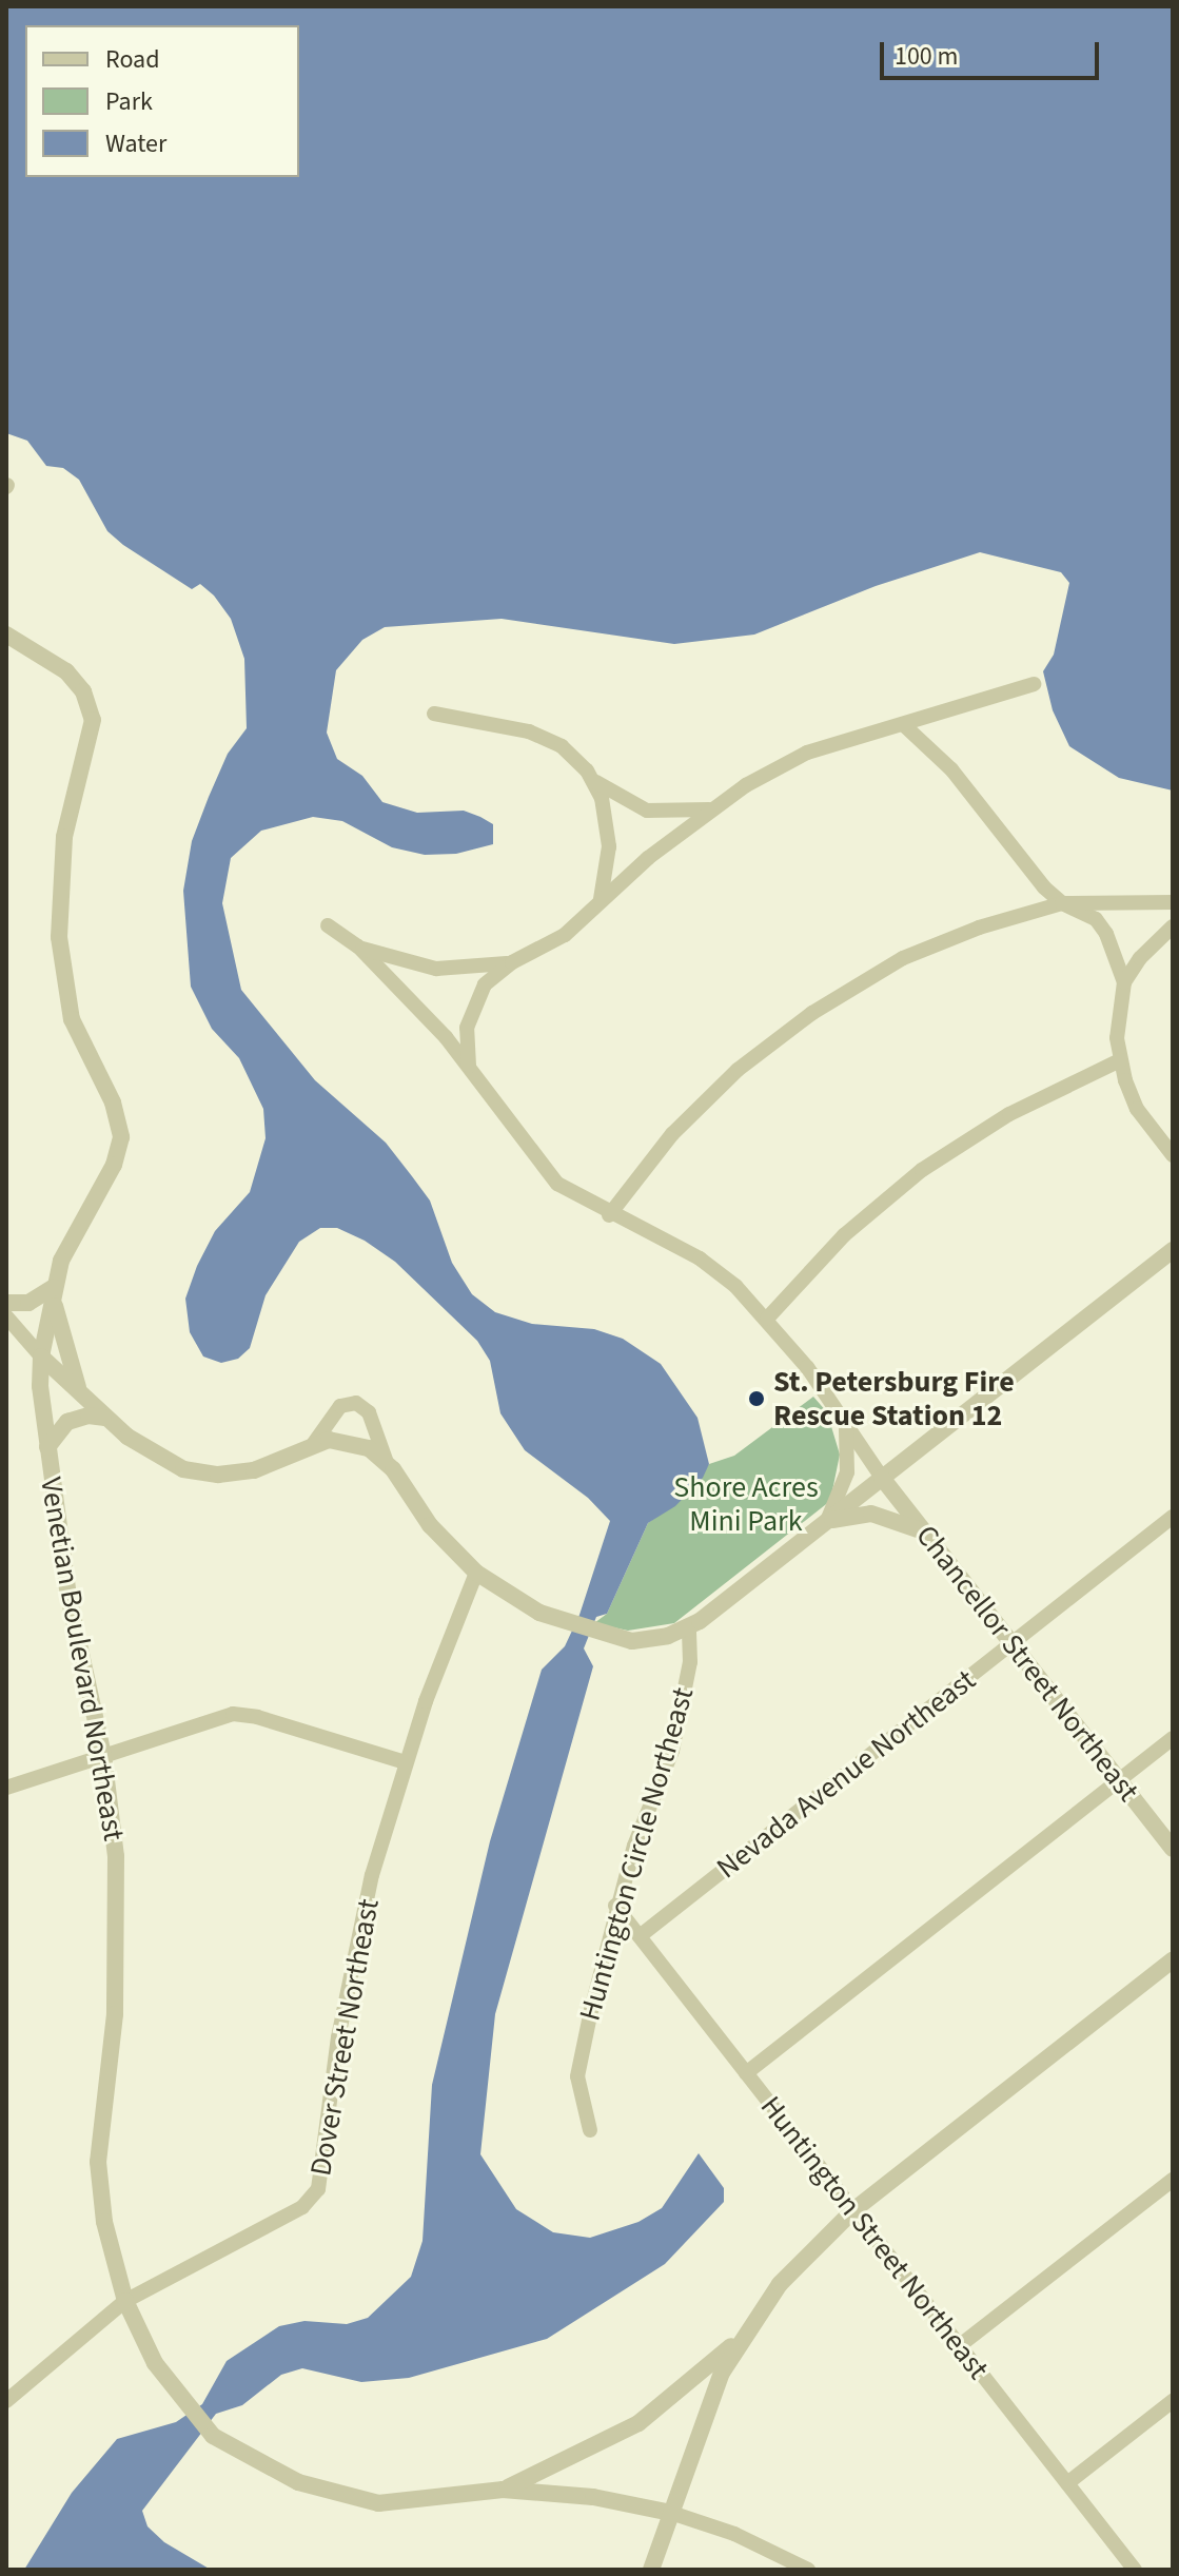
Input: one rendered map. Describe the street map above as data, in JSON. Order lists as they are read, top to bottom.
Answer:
{
  "streets": {
    "street": [
      "Venetian Boulevard Northeast",
      "Chancellor Street Northeast",
      "Nevada Avenue Northeast",
      "Huntington Circle Northeast",
      "Dover Street Northeast",
      "Huntington Street Northeast"
    ]
  },
  "crossings": [
    ["Venetian Boulevard Northeast", "Dover Street Northeast"],
    ["Chancellor Street Northeast", "Nevada Avenue Northeast"],
    ["Nevada Avenue Northeast", "Huntington Street Northeast"],
    ["Huntington Circle Northeast", "Huntington Street Northeast"]
  ],
  "parks": ["Shore Acres Mini Park"],
  "places": ["St. Petersburg Fire Rescue Station 12"],
  "legend": ["Road", "Park", "Water"],
  "scale_bar": "100 m"
}
